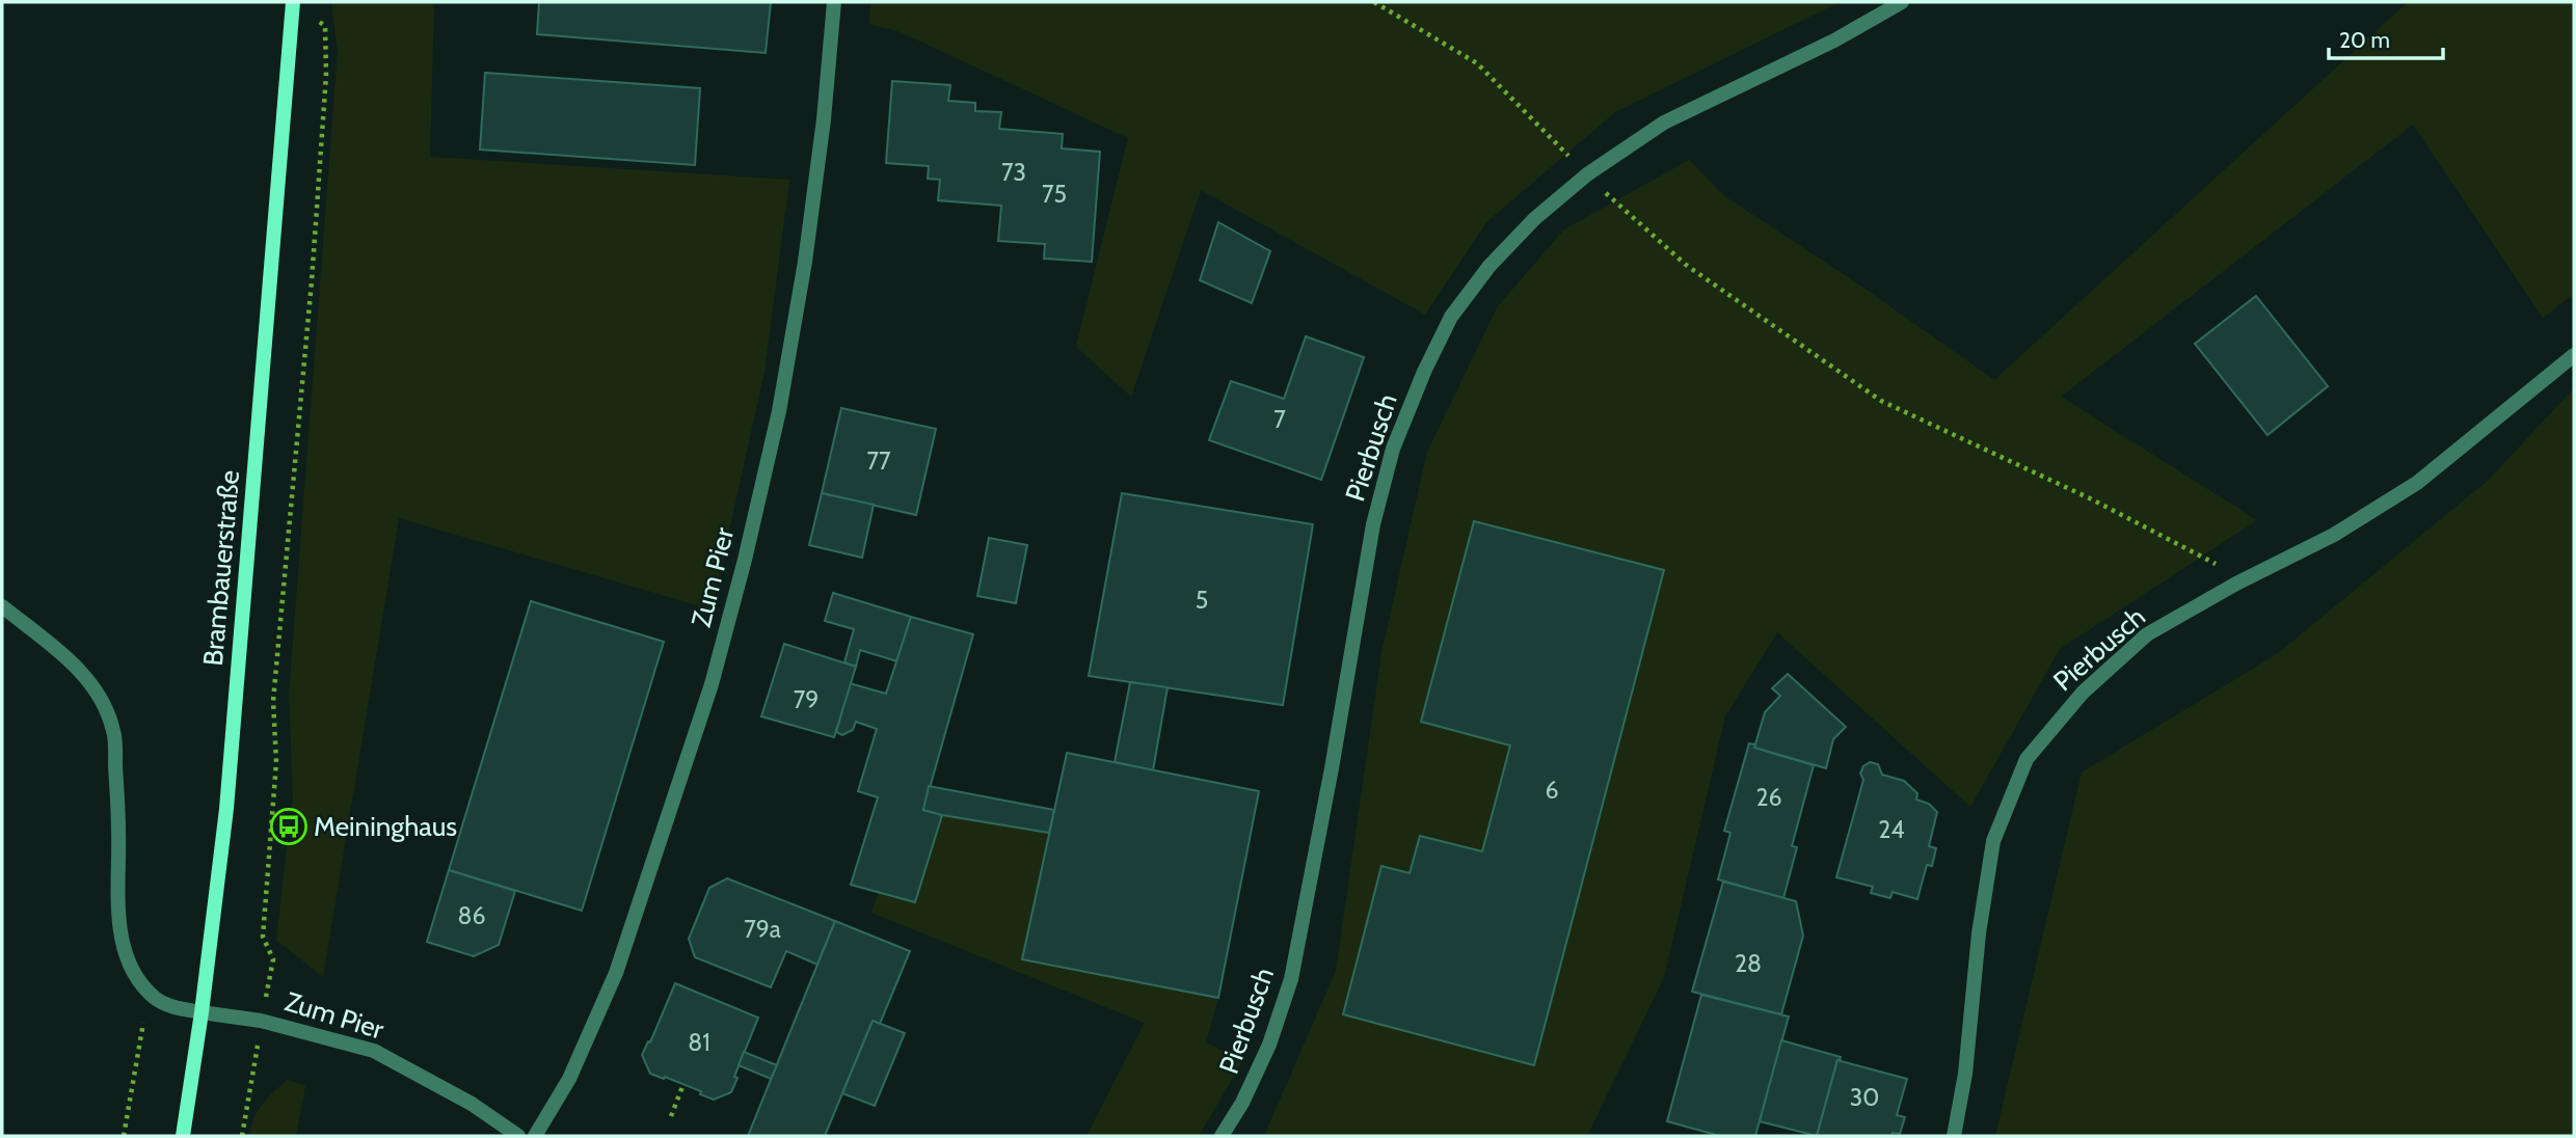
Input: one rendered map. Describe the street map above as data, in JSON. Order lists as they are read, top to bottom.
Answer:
{
  "streets": {
    "main road": ["Brambauerstraße"],
    "street": ["Pierbusch", "Zum Pier"]
  },
  "crossings": [
    ["Brambauerstraße", "Zum Pier"]
  ],
  "places": {
    "bus stop": ["Meininghaus"]
  },
  "house_numbers": [
    "73",
    "75",
    "7",
    "77",
    "5",
    "79",
    "6",
    "26",
    "24",
    "86",
    "79a",
    "28",
    "81",
    "30"
  ],
  "scale_bar": "20 m"
}
